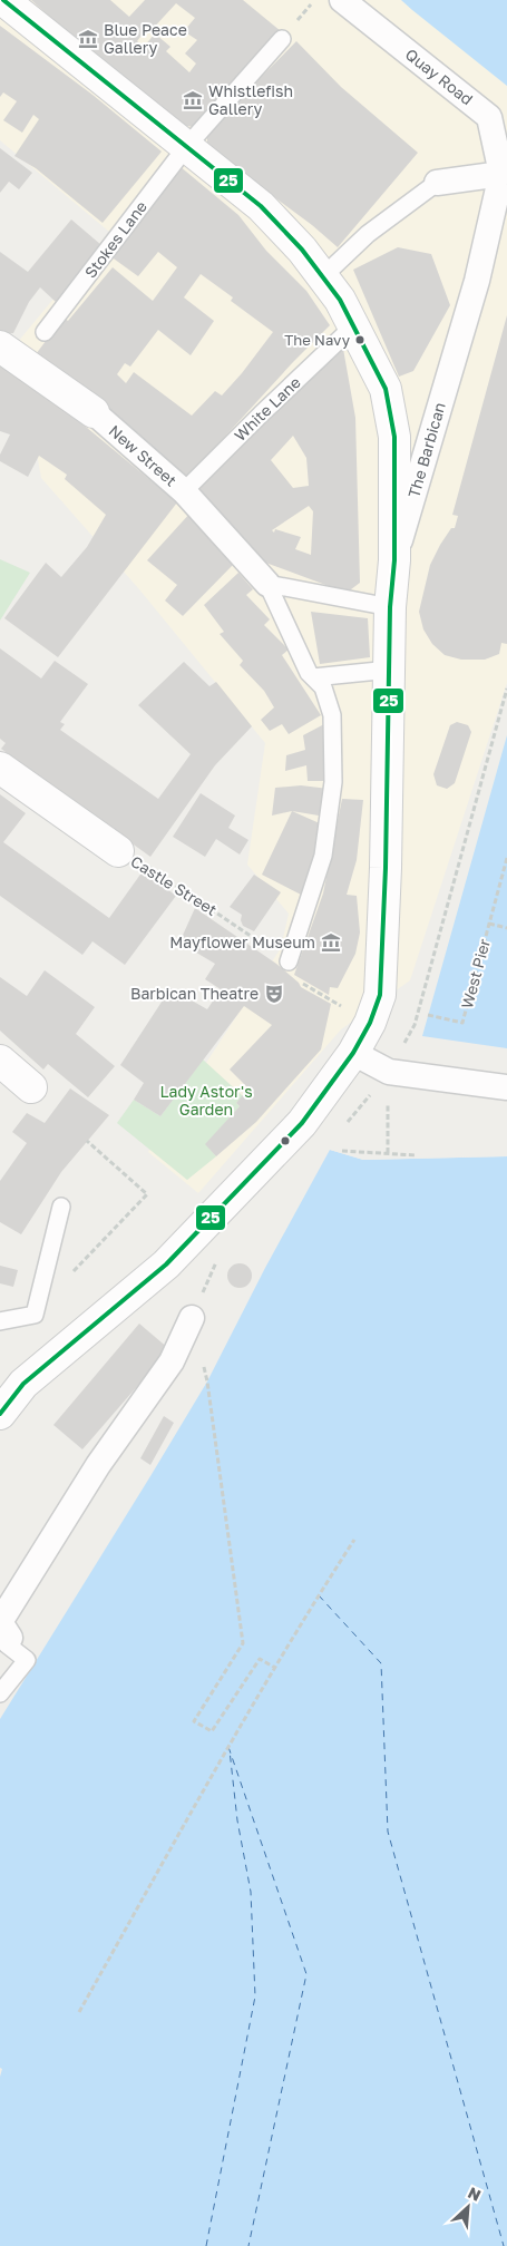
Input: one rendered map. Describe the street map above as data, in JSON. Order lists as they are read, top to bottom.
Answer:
{
  "streets": {
    "street": [
      "Quay Road",
      "The Barbican",
      "New Street",
      "Castle Street"
    ],
    "lane": ["Stokes Lane", "White Lane"],
    "path": ["West Pier"]
  },
  "crossings": [
    ["Quay Road", "The Barbican"],
    ["White Lane", "New Street"],
    ["The Barbican", "Castle Street"],
    ["New Street", "Castle Street"]
  ],
  "parks": ["Lady Astor's Garden"],
  "places": {
    "museum": ["Blue Peace Gallery", "Whistlefish Gallery", "Mayflower Museum"],
    "other": ["The Navy"],
    "theatre": ["Barbican Theatre"]
  },
  "lines": ["transit line 25"],
  "north": "top right"
}
